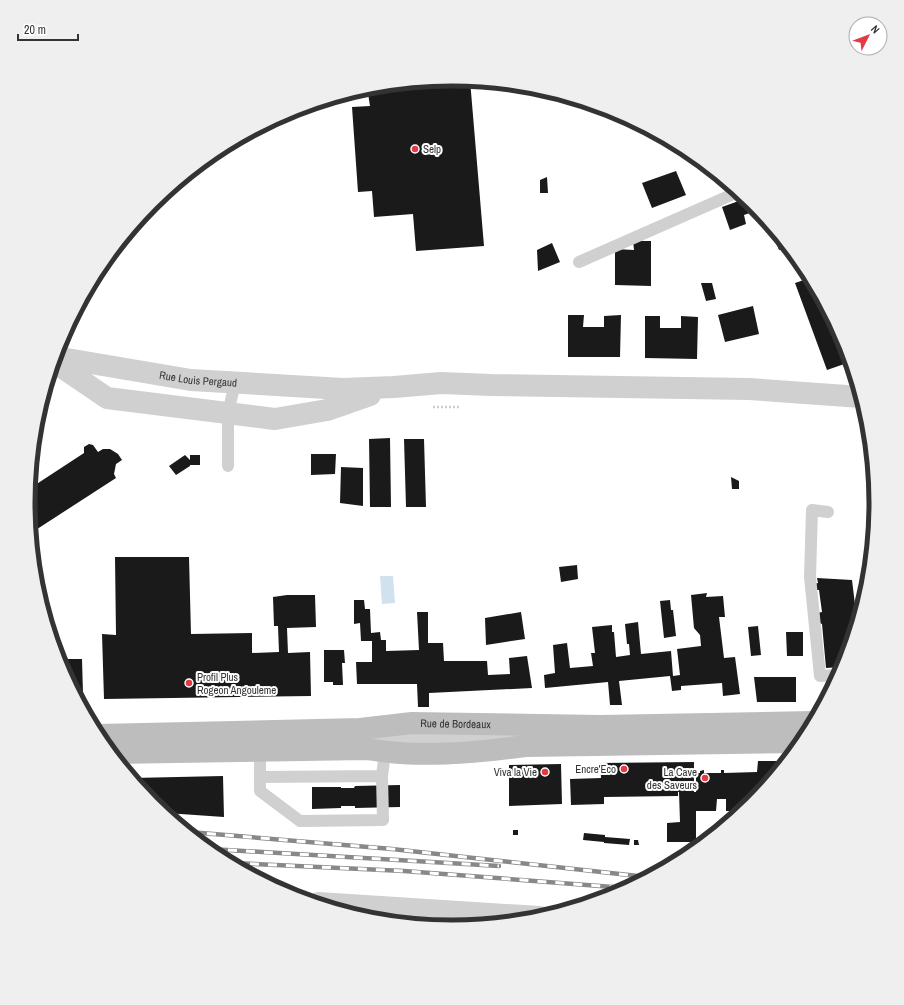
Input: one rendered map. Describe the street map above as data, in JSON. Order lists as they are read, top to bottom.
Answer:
{
  "streets": {
    "main road": ["Rue de Bordeaux"],
    "street": ["Rue Louis Pergaud"]
  },
  "places": [
    "Selp",
    "Profil Plus Rogeon Angouleme",
    "Encre'Eco",
    "Viva la Vie",
    "La Cave des Saveurs"
  ],
  "scale_bar": "20 m",
  "north": "top right"
}
